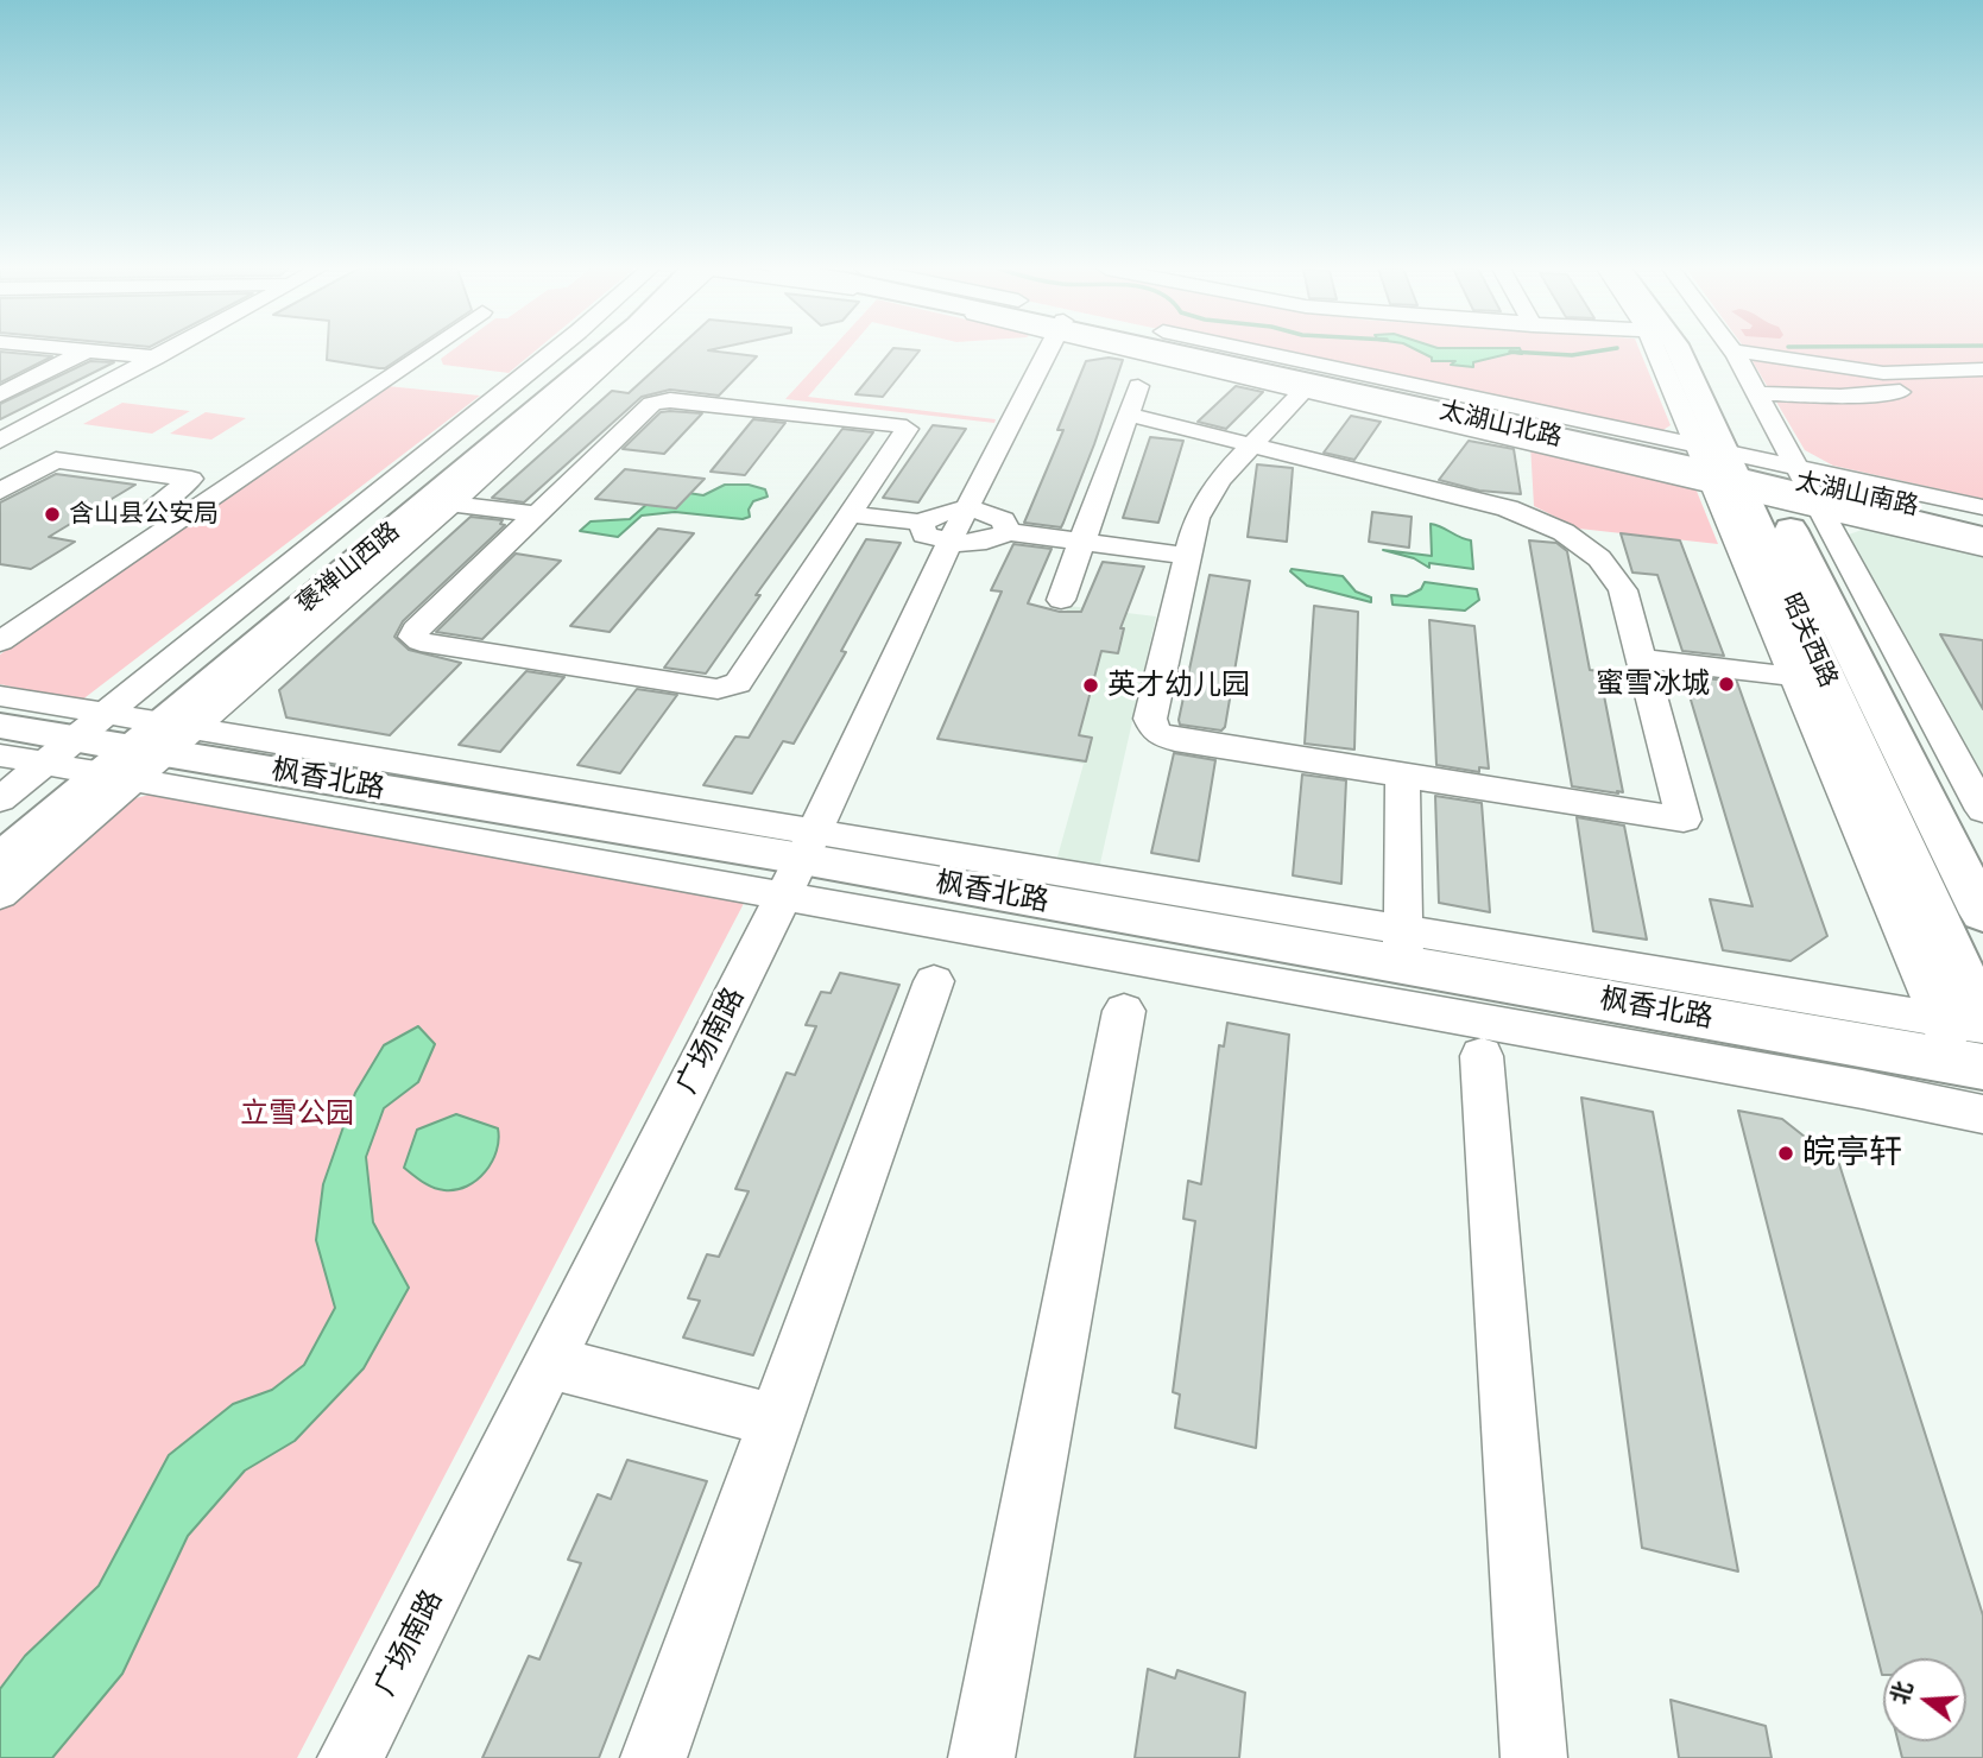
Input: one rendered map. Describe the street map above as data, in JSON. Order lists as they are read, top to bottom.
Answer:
{
  "streets": {
    "main road": [
      "太湖山北路",
      "太湖山南路",
      "褒禅山西路",
      "昭关西路",
      "枫香北路"
    ],
    "street": ["广场南路"]
  },
  "crossings": [
    ["太湖山北路", "太湖山南路"],
    ["太湖山北路", "昭关西路"],
    ["太湖山南路", "昭关西路"],
    ["褒禅山西路", "枫香北路"],
    ["昭关西路", "枫香北路"],
    ["枫香北路", "广场南路"]
  ],
  "parks": ["立雪公园"],
  "places": [
    "含山县公安局",
    "蜜雪冰城",
    "英才幼儿园",
    "皖亭轩"
  ],
  "north": "left"
}
